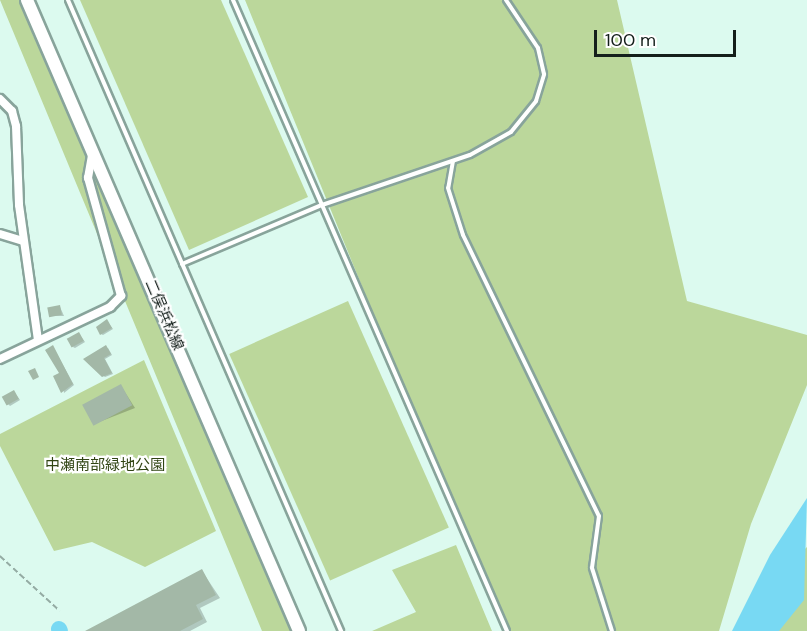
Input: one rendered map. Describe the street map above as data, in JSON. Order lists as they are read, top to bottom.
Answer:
{
  "streets": {
    "main road": ["二俣浜松線"]
  },
  "parks": ["中瀬南部緑地公園"],
  "scale_bar": "100 m"
}
